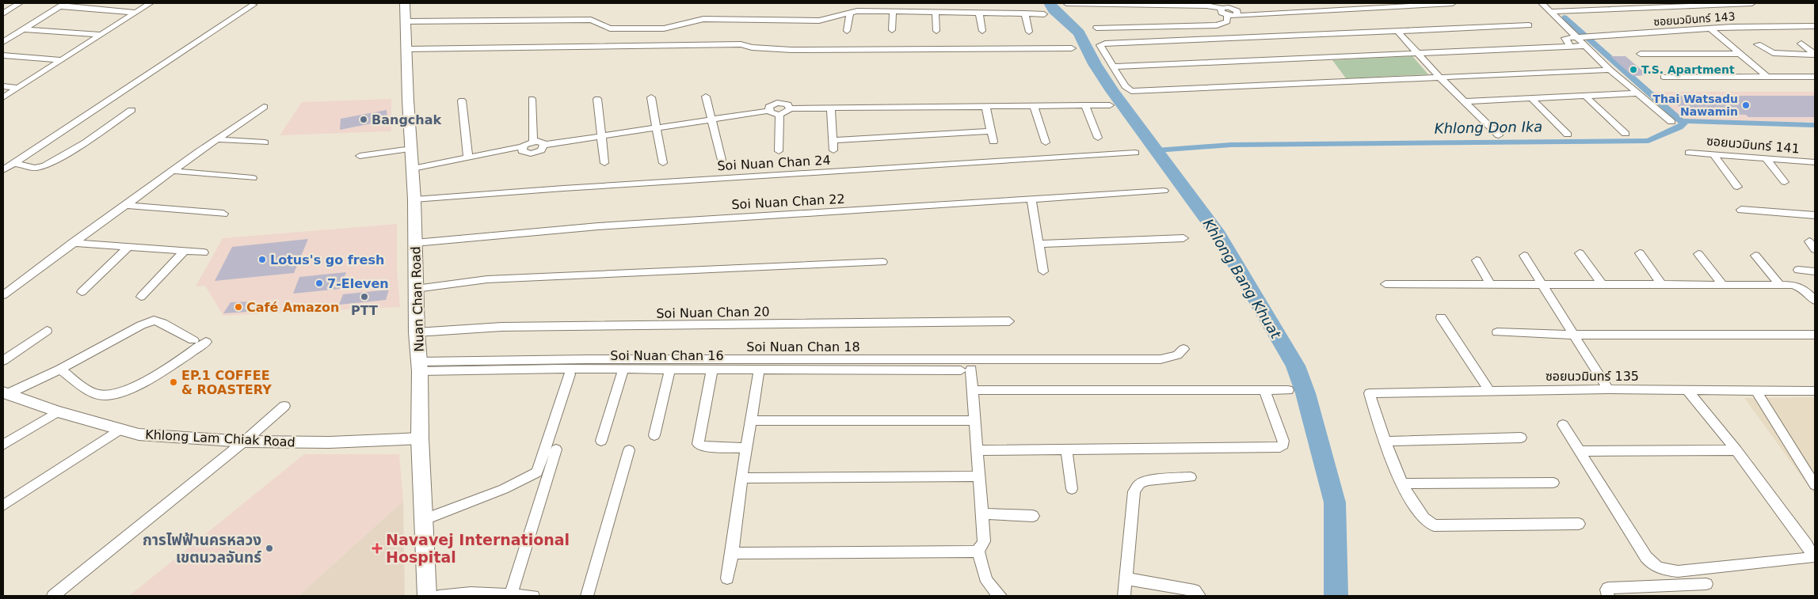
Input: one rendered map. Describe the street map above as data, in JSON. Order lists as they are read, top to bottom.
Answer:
{
  "streets": {
    "main road": ["Nuan Chan Road"],
    "street": [
      "ซอยนวมินทร์ 143",
      "ซอยนวมินทร์ 141",
      "Soi Nuan Chan 24",
      "Soi Nuan Chan 22",
      "Soi Nuan Chan 20",
      "Soi Nuan Chan 18",
      "Soi Nuan Chan 16",
      "ซอยนวมินทร์ 135",
      "Khlong Lam Chiak Road"
    ]
  },
  "crossings": [
    ["Soi Nuan Chan 24", "Nuan Chan Road"],
    ["Soi Nuan Chan 22", "Nuan Chan Road"],
    ["Nuan Chan Road", "Soi Nuan Chan 20"],
    ["Nuan Chan Road", "Soi Nuan Chan 18"],
    ["Nuan Chan Road", "Soi Nuan Chan 16"],
    ["Nuan Chan Road", "Khlong Lam Chiak Road"],
    ["Soi Nuan Chan 18", "Soi Nuan Chan 16"]
  ],
  "water": ["Khlong Don Ika", "Khlong Bang Khuat"],
  "places": {
    "other": [
      "T.S. Apartment",
      "Thai Watsadu Nawamin",
      "Bangchak",
      "Lotus's go fresh",
      "7-Eleven",
      "PTT",
      "Café Amazon",
      "EP.1 COFFEE & ROASTERY",
      "การไฟฟ้านครหลวง เขตนวลจันทร์"
    ],
    "health": ["Navavej International Hospital"]
  }
}
